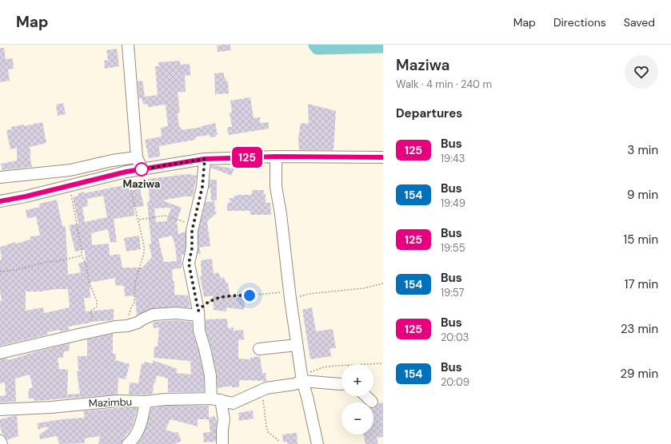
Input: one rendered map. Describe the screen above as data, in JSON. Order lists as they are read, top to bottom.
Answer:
{
  "streets": {
    "street": ["Mazimbu"]
  },
  "places": ["Maziwa"],
  "lines": ["bus line 125"],
  "page": {
    "header": "Map",
    "nav": ["Map", "Directions", "Saved"],
    "on_map": "125",
    "heading": [
      ["Maziwa", "Walk · 4 min · 240 m"],
      "Departures"
    ],
    "list": [
      {
        "mark": "125",
        "name": "Bus",
        "note": "19:43",
        "value": "3 min"
      },
      {
        "mark": "154",
        "name": "Bus",
        "note": "19:49",
        "value": "9 min"
      },
      {
        "mark": "125",
        "name": "Bus",
        "note": "19:55",
        "value": "15 min"
      },
      {
        "mark": "154",
        "name": "Bus",
        "note": "19:57",
        "value": "17 min"
      },
      {
        "mark": "125",
        "name": "Bus",
        "note": "20:03",
        "value": "23 min"
      },
      {
        "mark": "154",
        "name": "Bus",
        "note": "20:09",
        "value": "29 min"
      }
    ],
    "map_buttons": ["+", "−"]
  }
}
